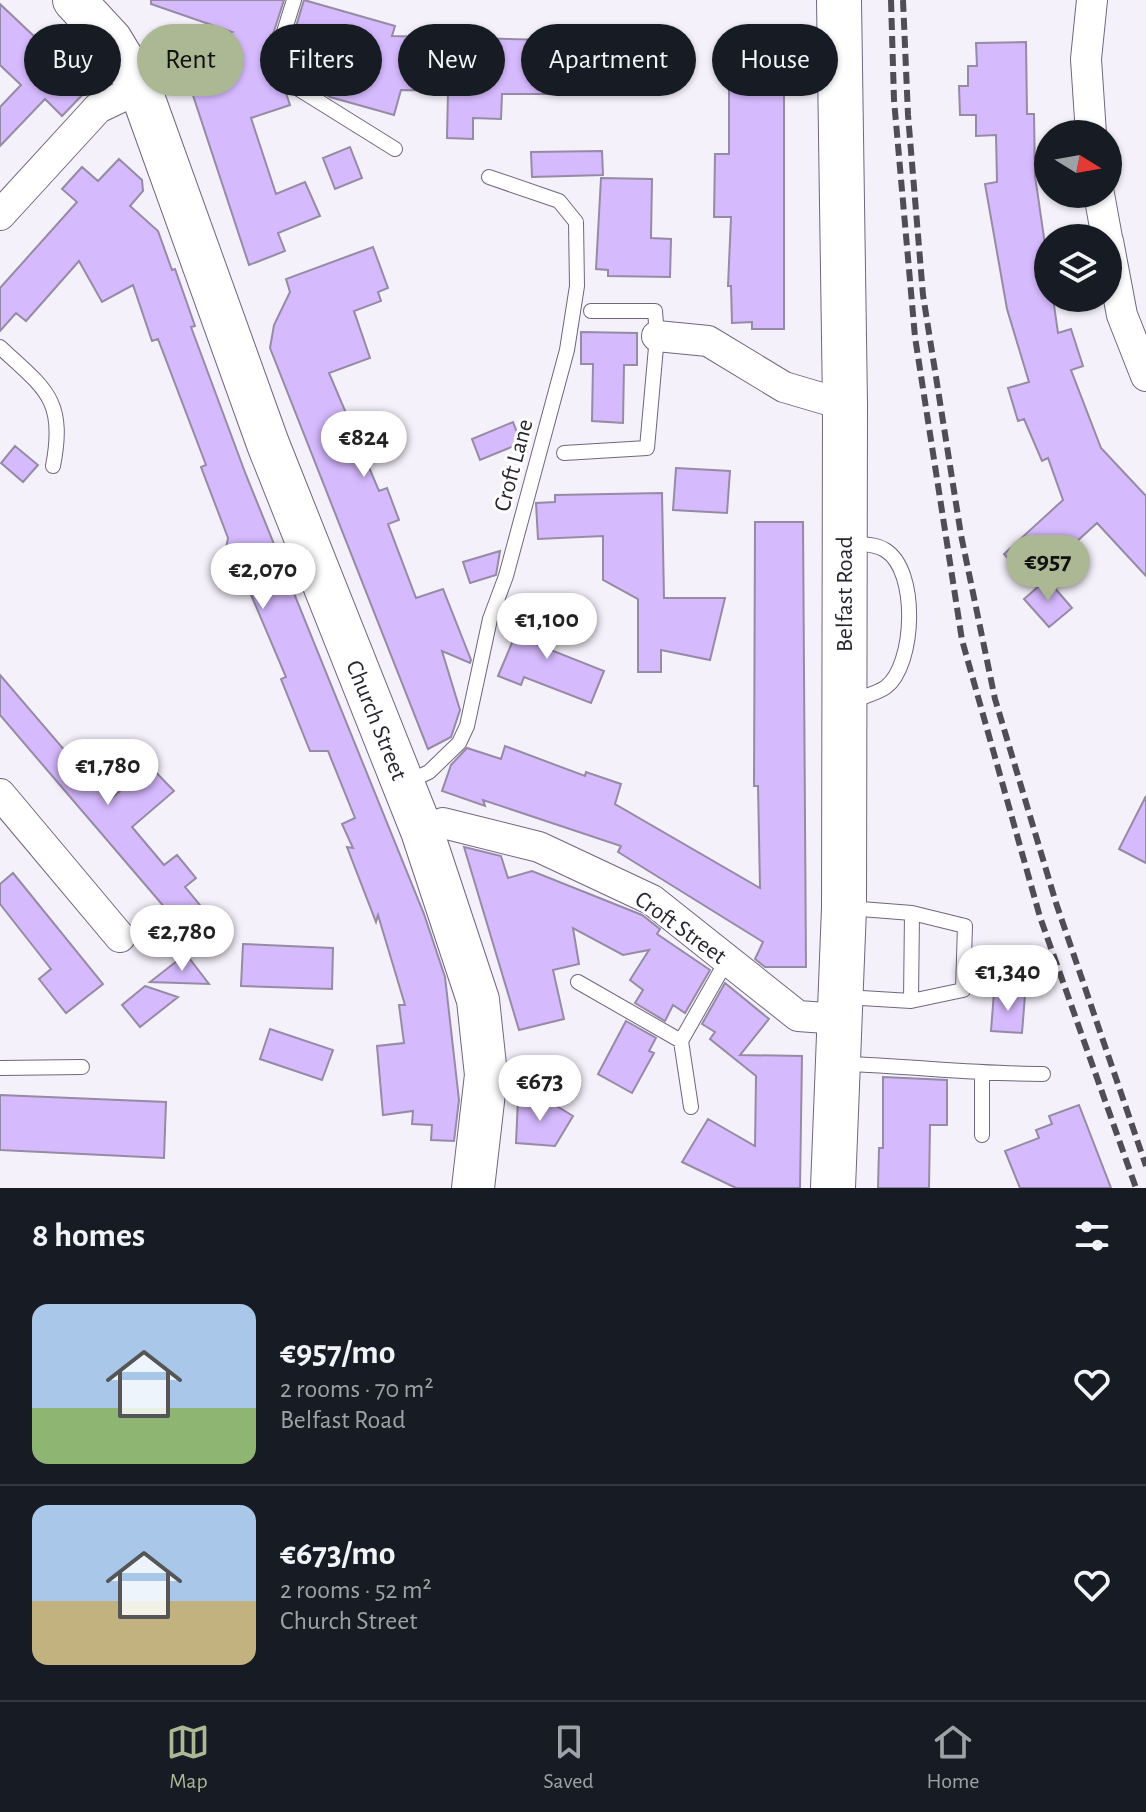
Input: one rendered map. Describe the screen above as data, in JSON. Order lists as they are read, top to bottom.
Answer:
{
  "streets": {
    "main road": ["Belfast Road", "Church Street"],
    "street": ["Croft Street"],
    "lane": ["Croft Lane"]
  },
  "crossings": [
    ["Croft Lane", "Church Street"],
    ["Belfast Road", "Croft Street"],
    ["Church Street", "Croft Street"]
  ],
  "north": "right",
  "page": {
    "chip": [
      "Buy",
      "Rent",
      "Filters",
      "New",
      "Apartment",
      "House"
    ],
    "price": [
      "€824",
      "€957",
      "€2,070",
      "€1,100",
      "€1,780",
      "€2,780",
      "€1,340",
      "€673"
    ],
    "heading": "8 homes",
    "list": [
      {
        "name": "€957/mo",
        "note": "2 rooms · 70 m² · Belfast Road"
      },
      {
        "name": "€673/mo",
        "note": "2 rooms · 52 m² · Church Street"
      }
    ],
    "tabs": ["Map", "Saved", "Home"]
  }
}
